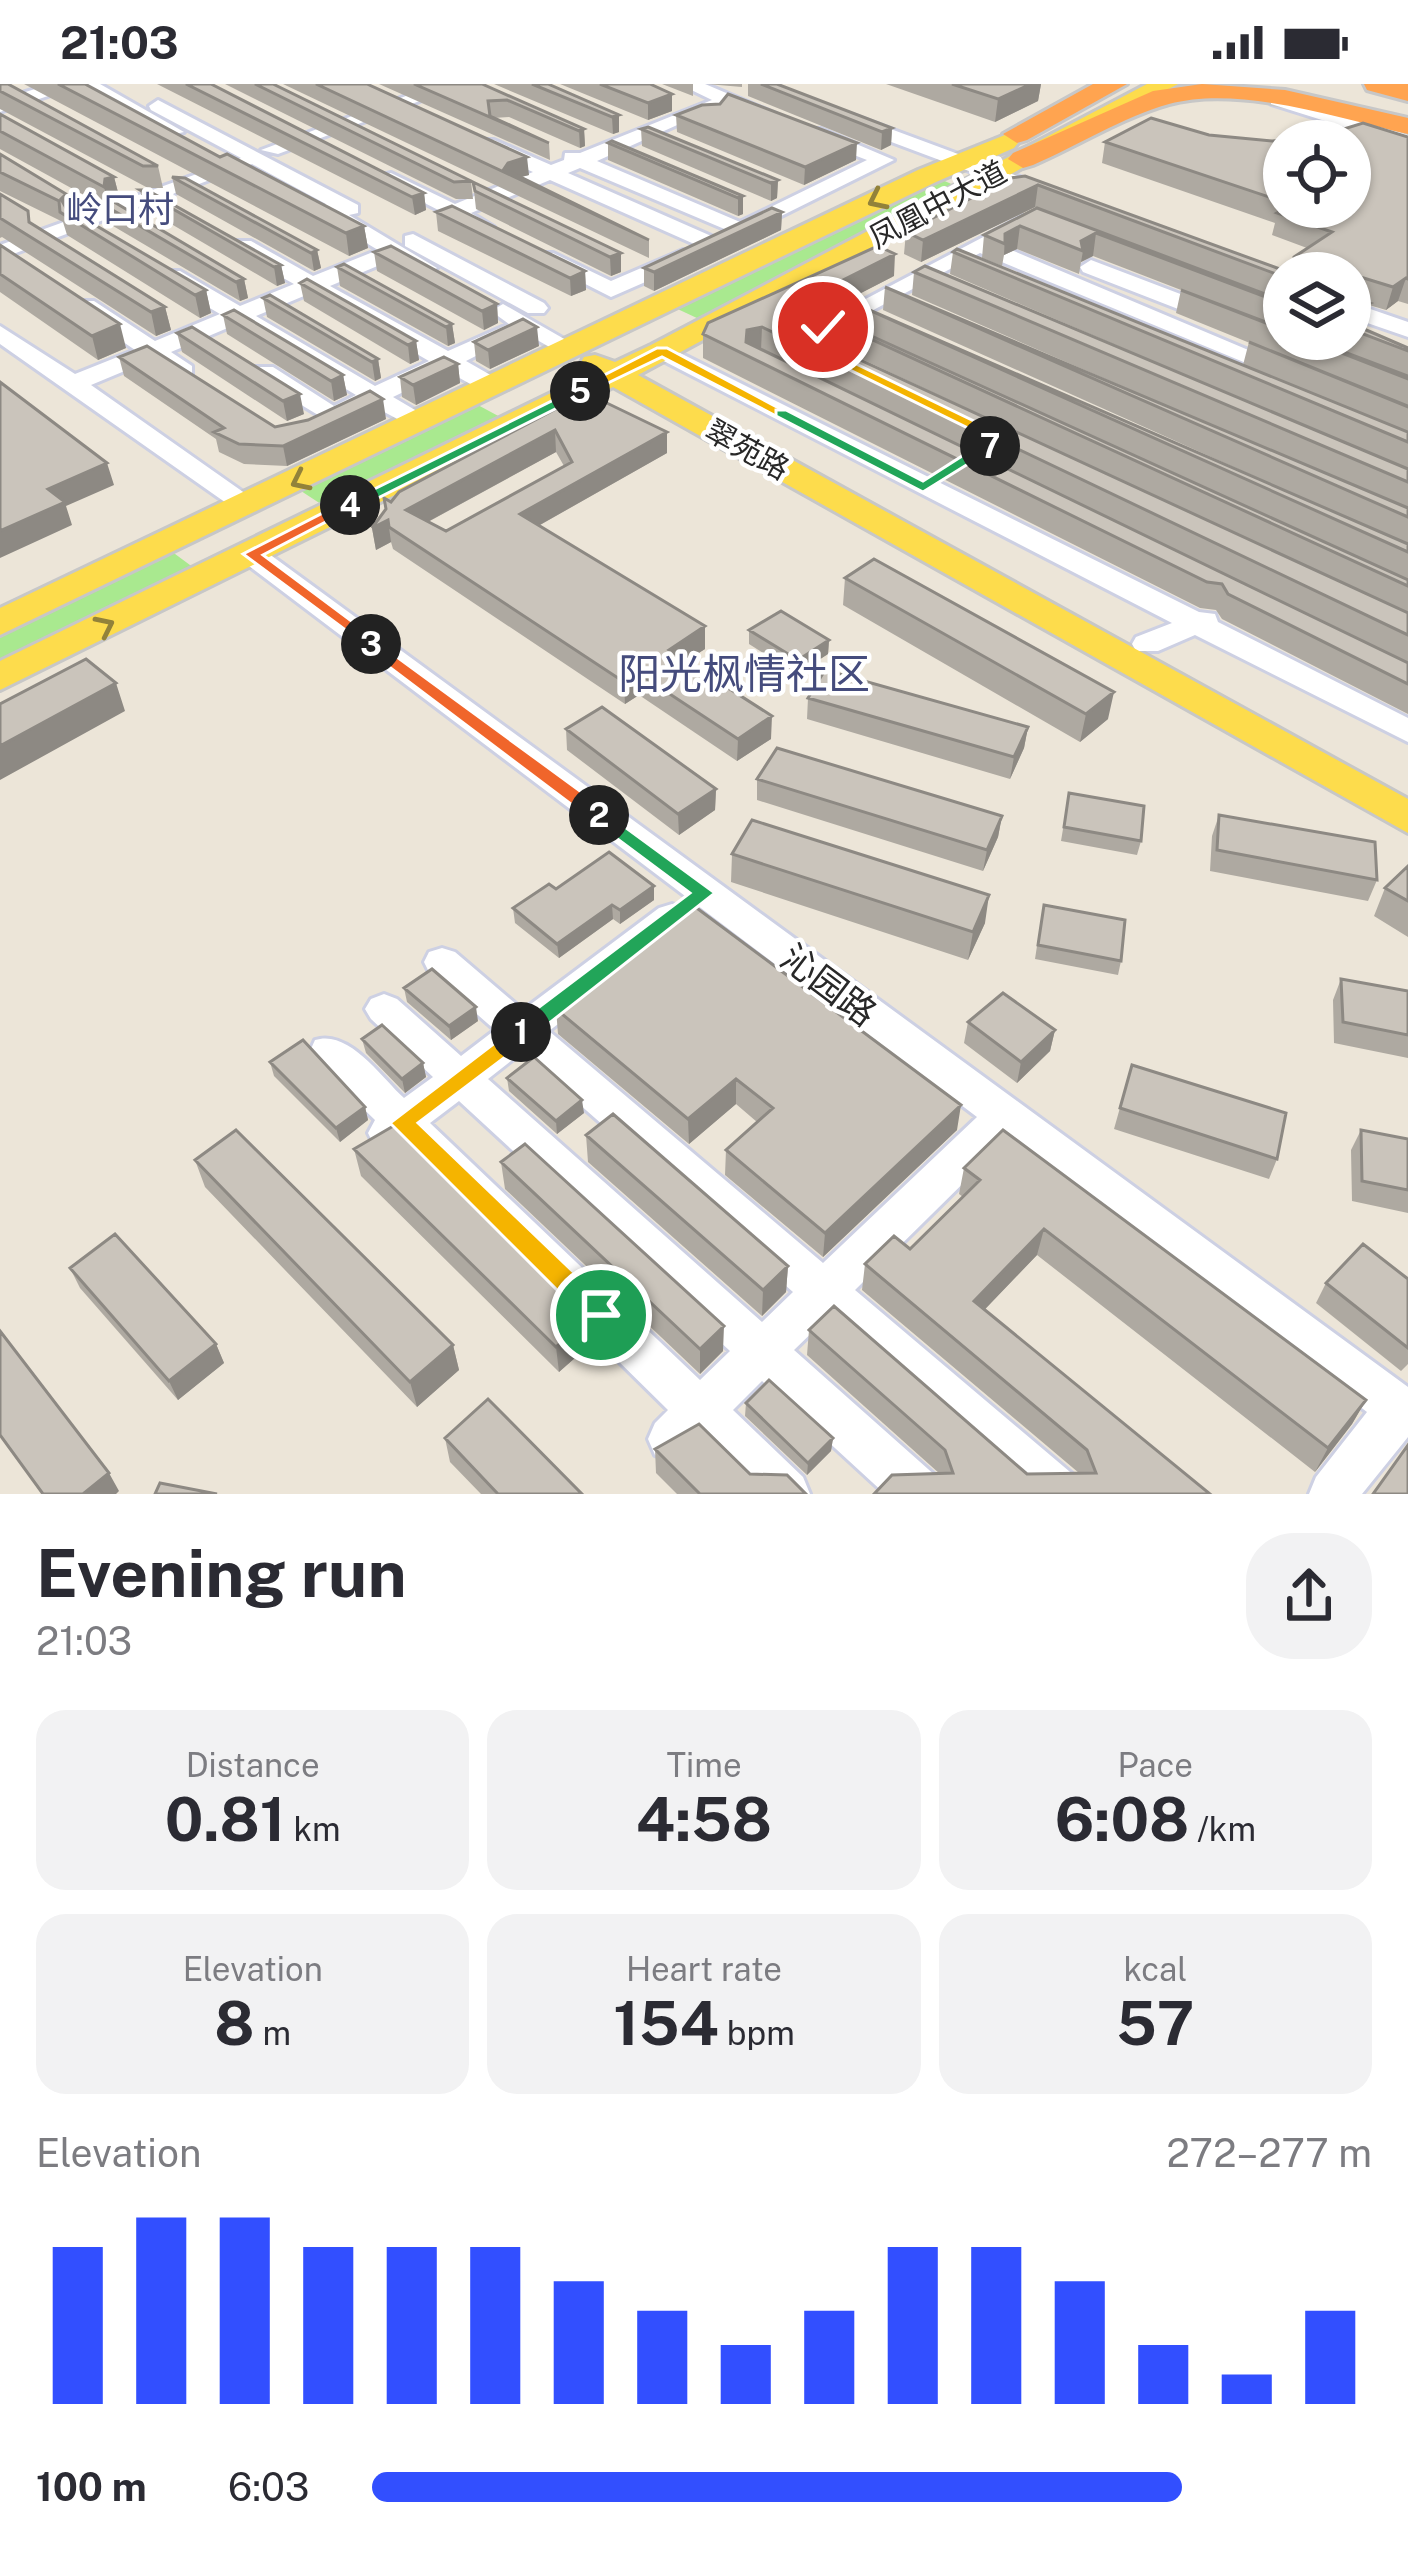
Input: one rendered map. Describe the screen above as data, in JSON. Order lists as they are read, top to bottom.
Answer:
{
  "streets": {
    "main road": ["凤凰中大道", "翠苑路"],
    "street": ["沁园路"]
  },
  "crossings": [
    ["凤凰中大道", "翠苑路"],
    ["凤凰中大道", "沁园路"]
  ],
  "districts": ["岭口村", "阳光枫情社区"],
  "page": {
    "status": "21:03",
    "pins": [
      "5",
      "7",
      "4",
      "3",
      "2",
      "1"
    ],
    "heading": ["Evening run", "21:03"],
    "stats": [
      ["Distance", "0.81 km"],
      ["Time", "4:58"],
      ["Pace", "6:08 /km"],
      ["Elevation", "8 m"],
      ["Heart rate", "154 bpm"],
      ["kcal", "57"]
    ],
    "chart": ["Elevation", "272–277 m"],
    "list": [
      {
        "name": "100 m",
        "note": "6:03"
      }
    ]
  }
}
